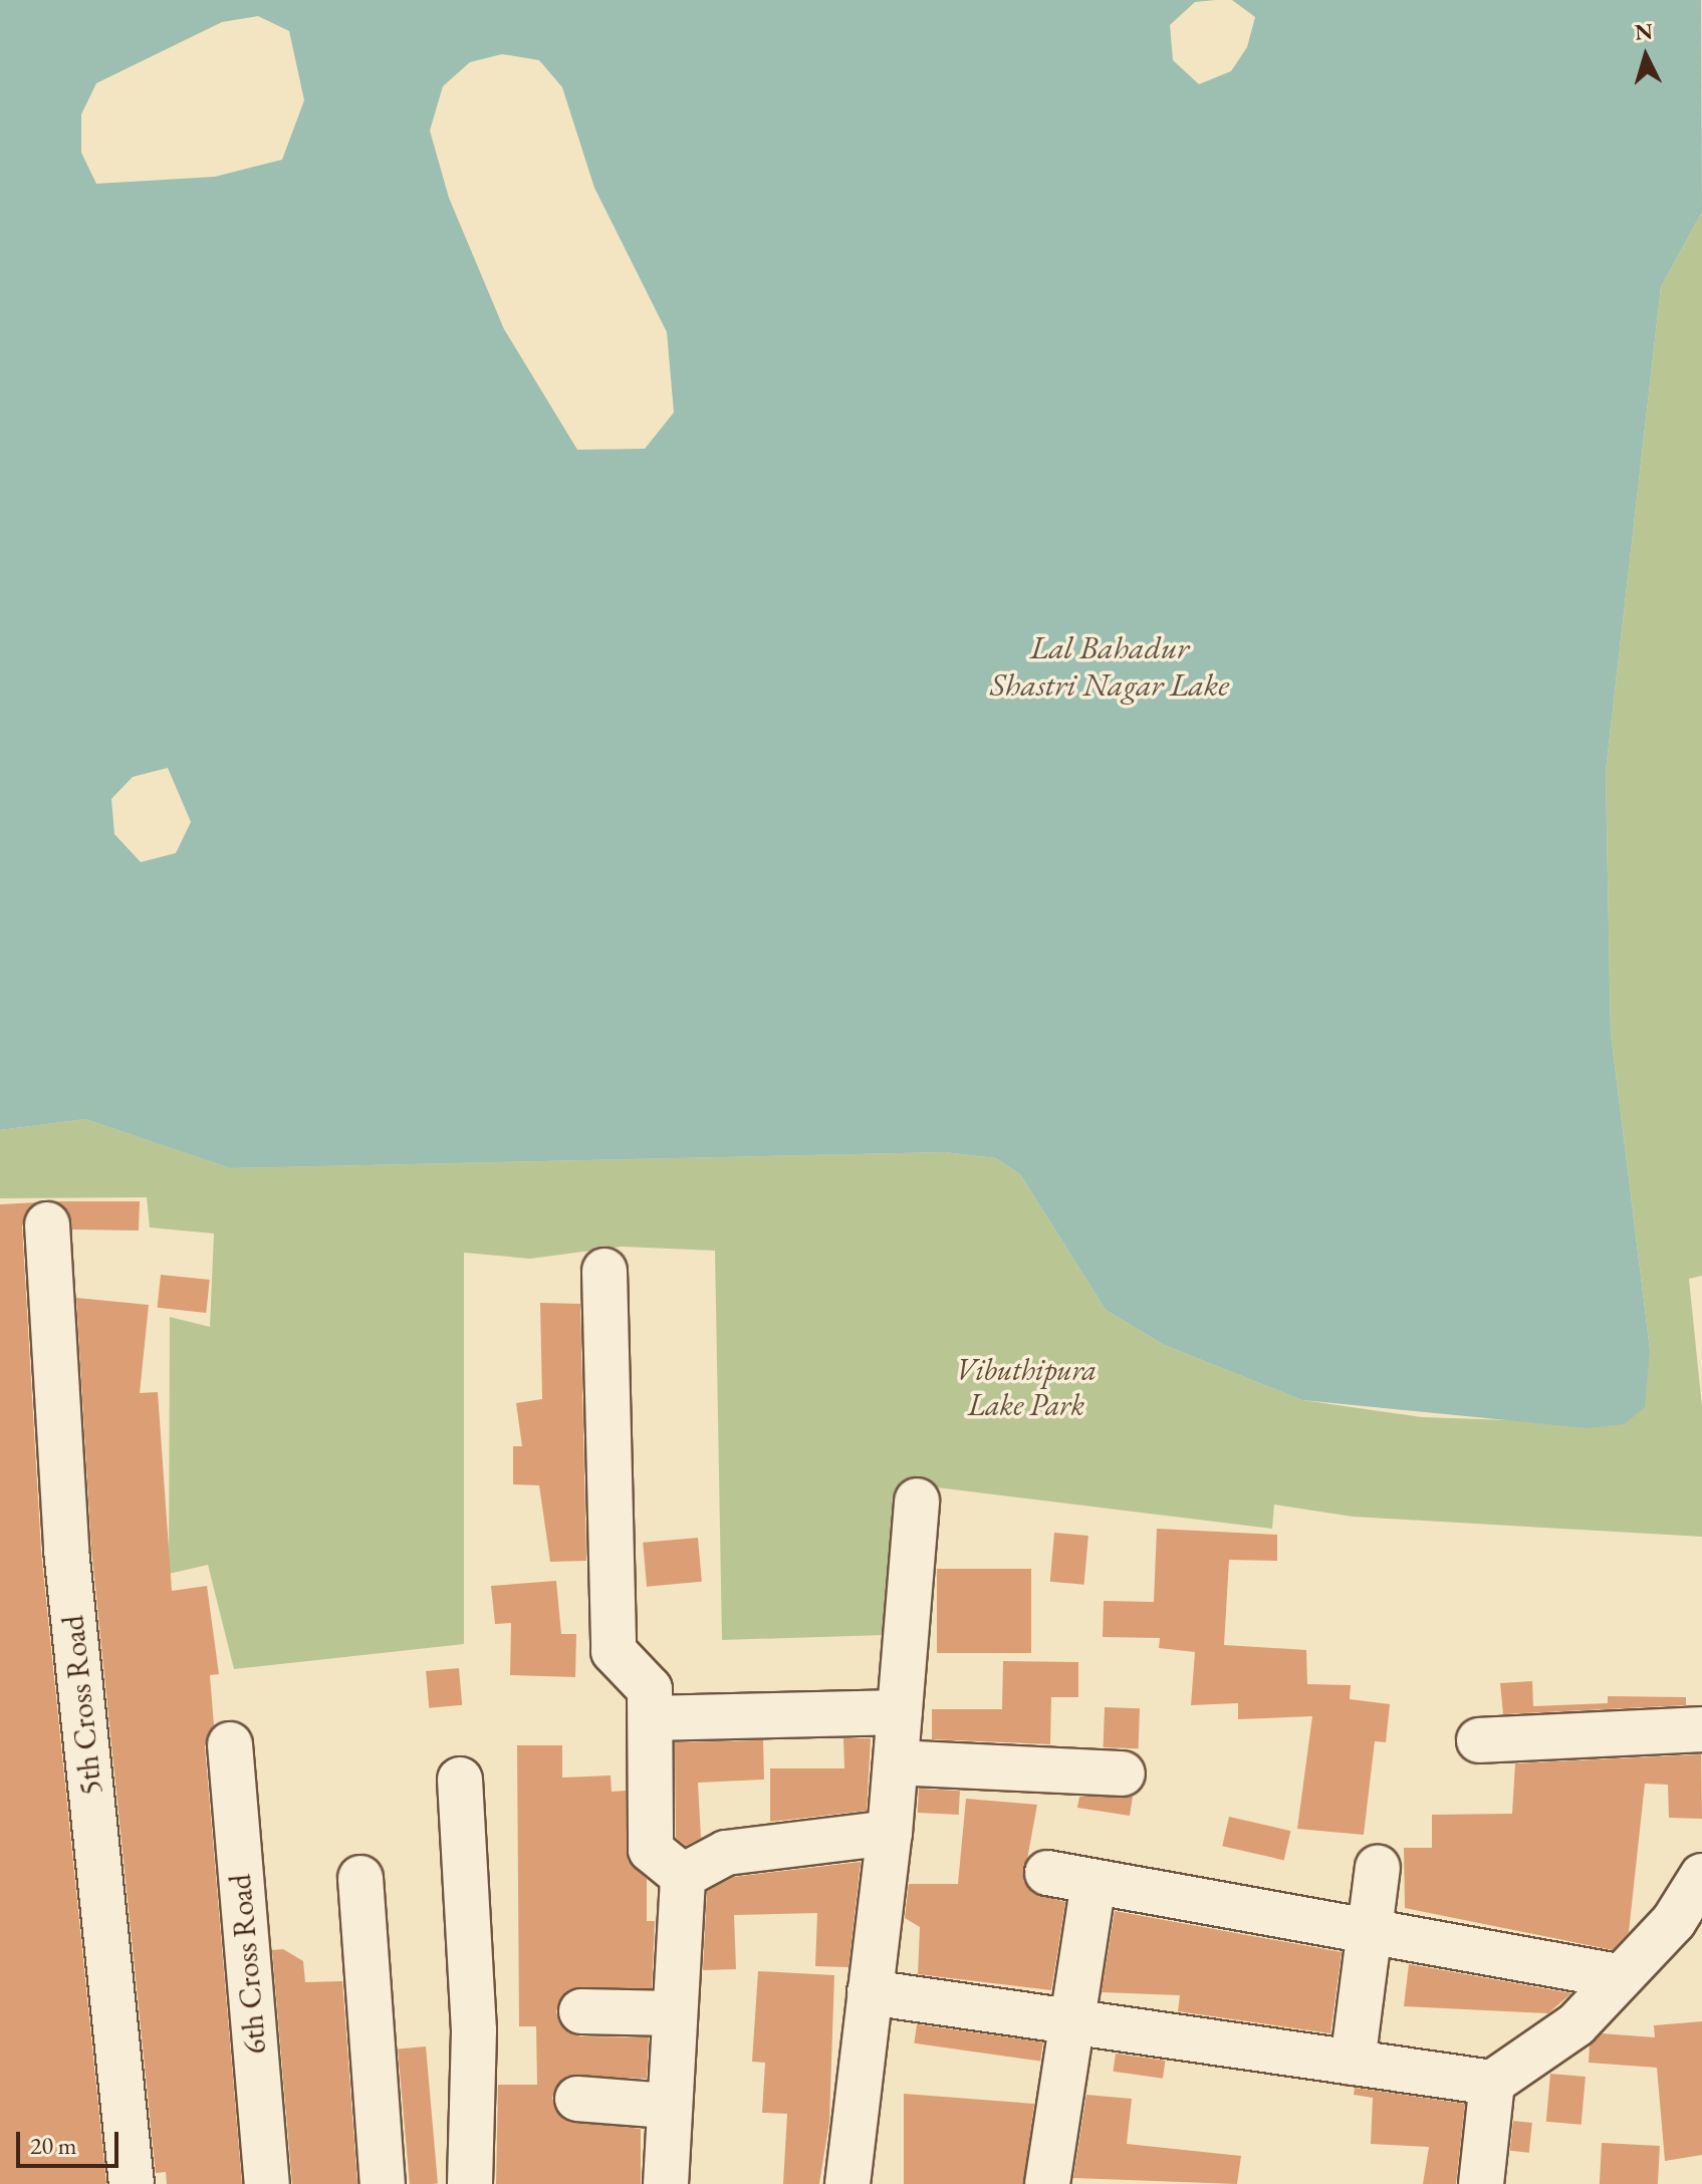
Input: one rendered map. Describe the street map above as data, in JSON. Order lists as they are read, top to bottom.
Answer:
{
  "streets": {
    "street": ["5th Cross Road", "6th Cross Road"]
  },
  "water": ["Lal Bahadur Shastri Nagar Lake"],
  "parks": ["Vibuthipura Lake Park"],
  "scale_bar": "20 m",
  "north": "top"
}
